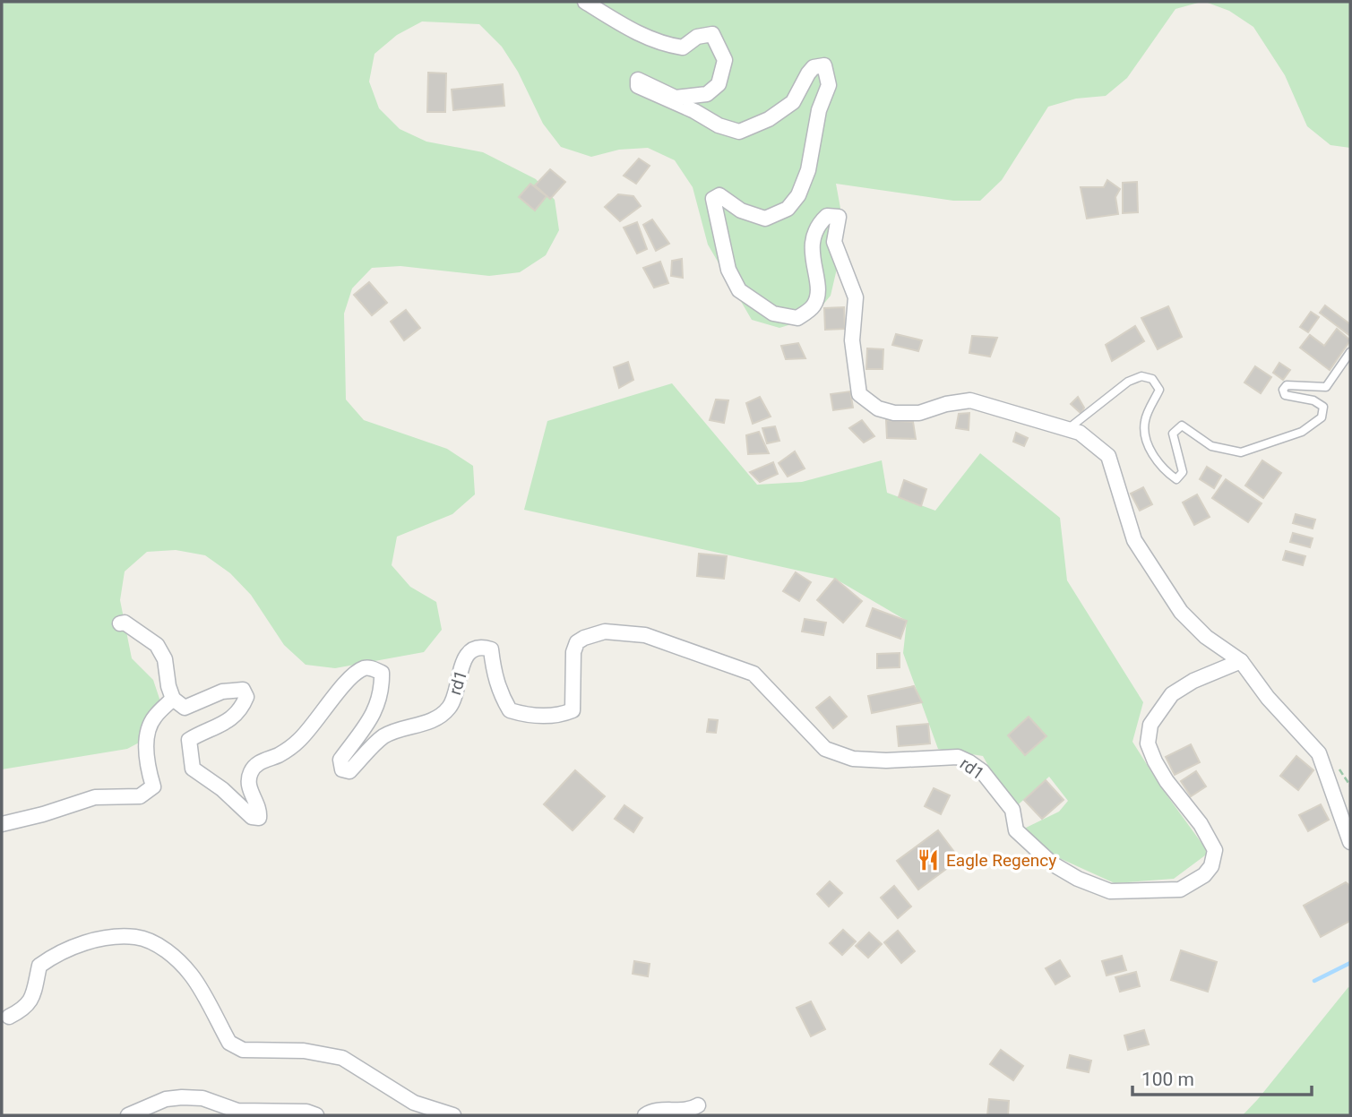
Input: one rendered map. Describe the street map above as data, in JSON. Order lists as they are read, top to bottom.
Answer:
{
  "streets": {
    "street": ["rd1"]
  },
  "places": {
    "restaurant": ["Eagle Regency"]
  },
  "scale_bar": "100 m"
}
